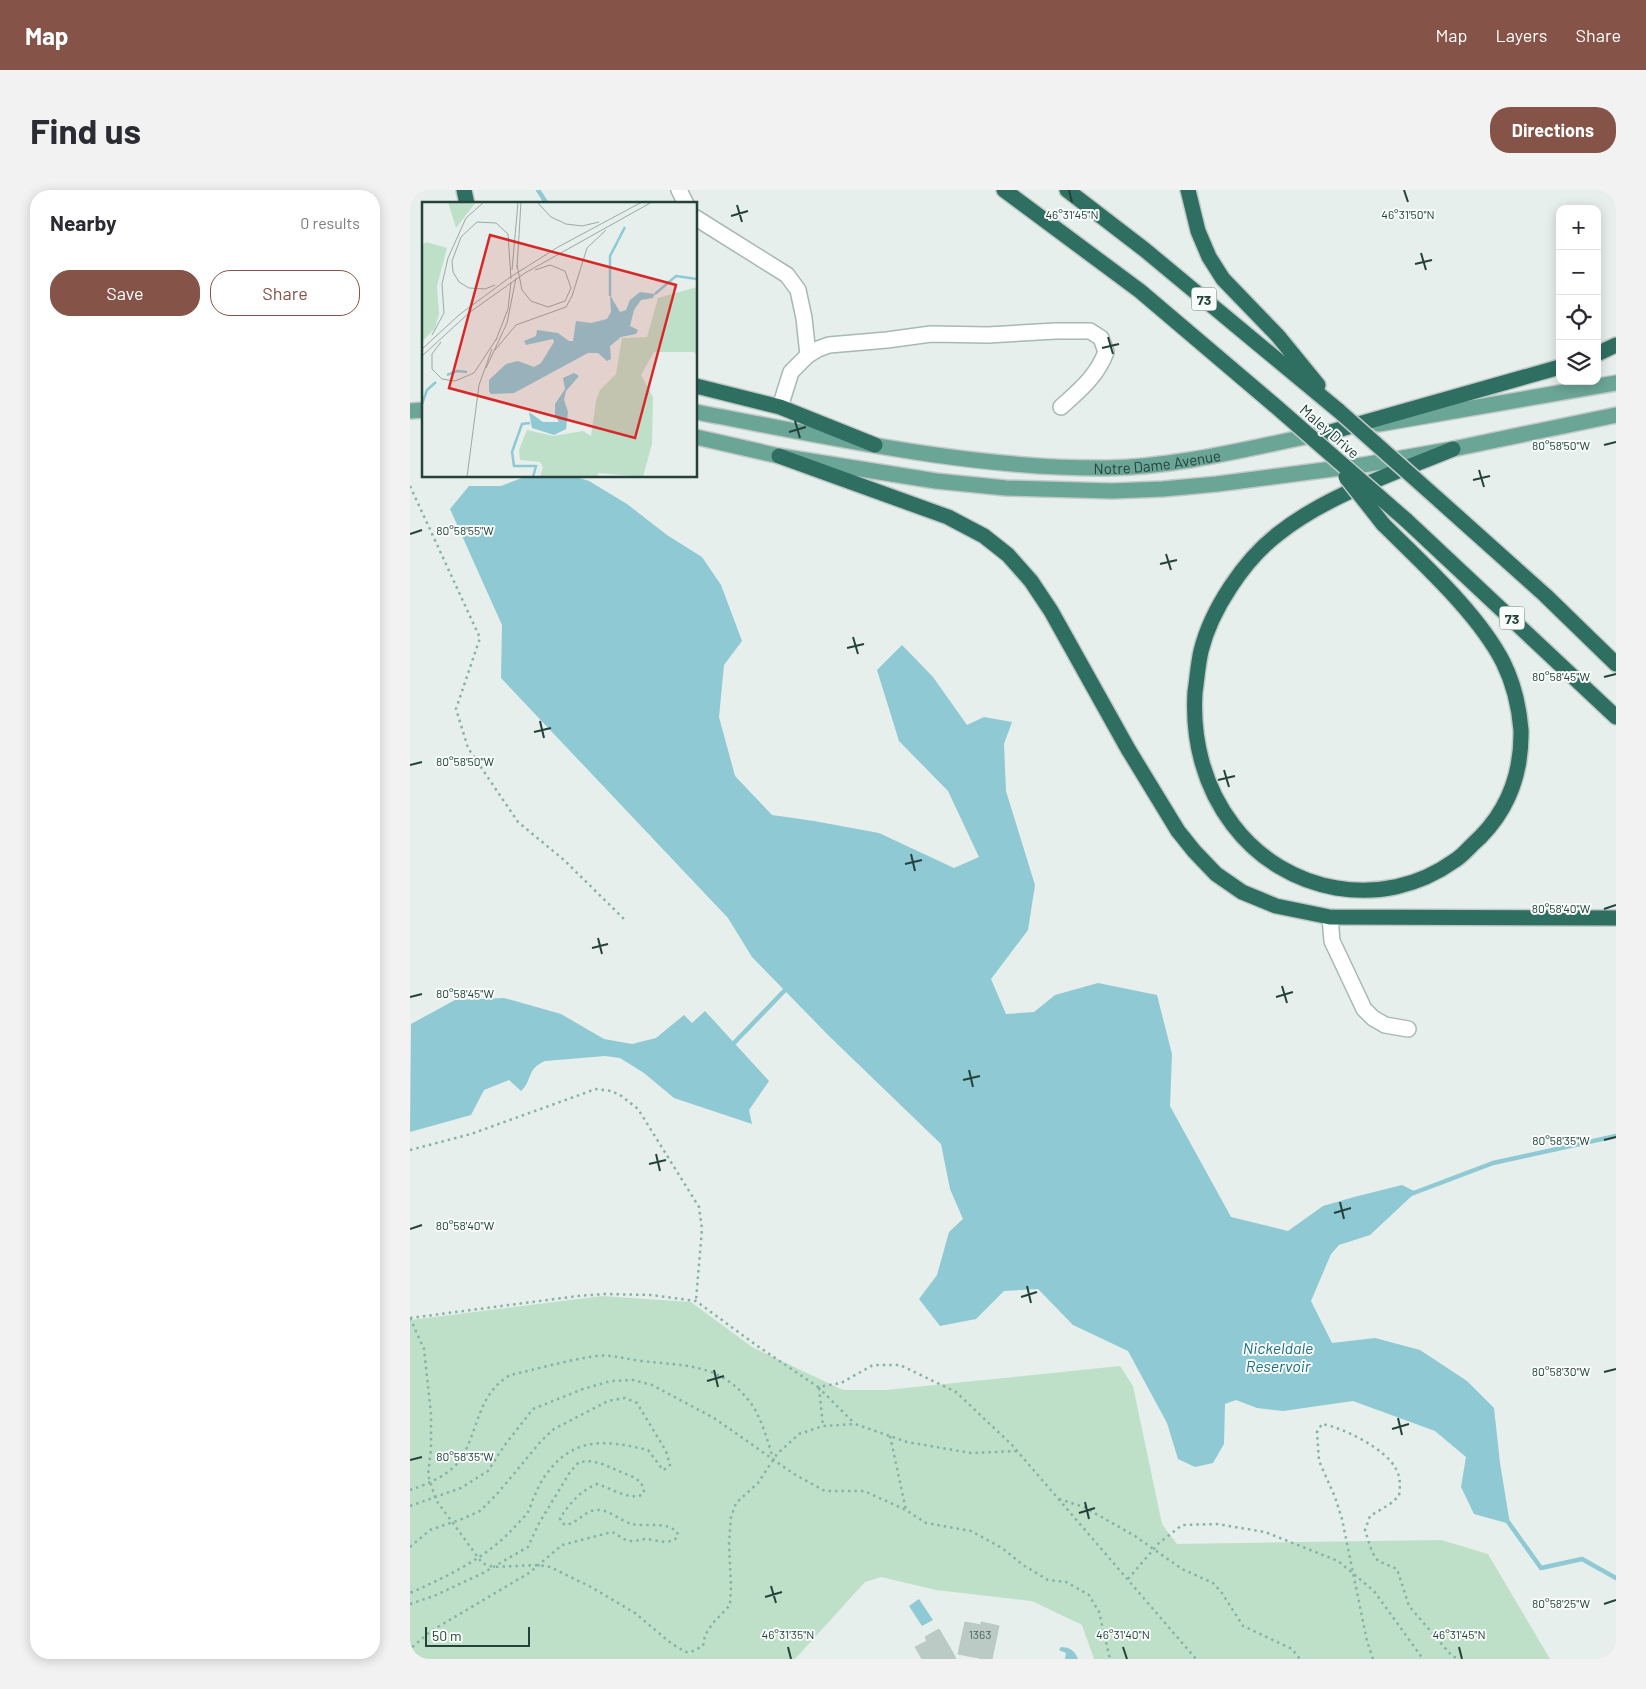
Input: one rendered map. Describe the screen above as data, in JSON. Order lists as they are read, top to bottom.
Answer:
{
  "streets": {
    "highway": ["73", "Maley Drive"],
    "main road": ["Notre Dame Avenue"]
  },
  "water": ["Nickeldale Reservoir"],
  "house_numbers": ["1363"],
  "scale_bar": "50 m",
  "page": {
    "header": "Map",
    "nav": ["Map", "Layers", "Share"],
    "buttons": [
      "Directions",
      ["Save", "Share"]
    ],
    "title": "Find us",
    "heading": ["Nearby", "0 results"],
    "map_buttons": ["+", "−"],
    "scale": "50 m"
  },
  "coordinates": [
    "46°31'45\"N",
    "46°31'50\"N",
    "80°58'50\"W",
    "80°58'55\"W",
    "80°58'45\"W",
    "80°58'40\"W",
    "80°58'35\"W",
    "80°58'30\"W",
    "80°58'25\"W",
    "46°31'35\"N",
    "46°31'40\"N"
  ]
}
